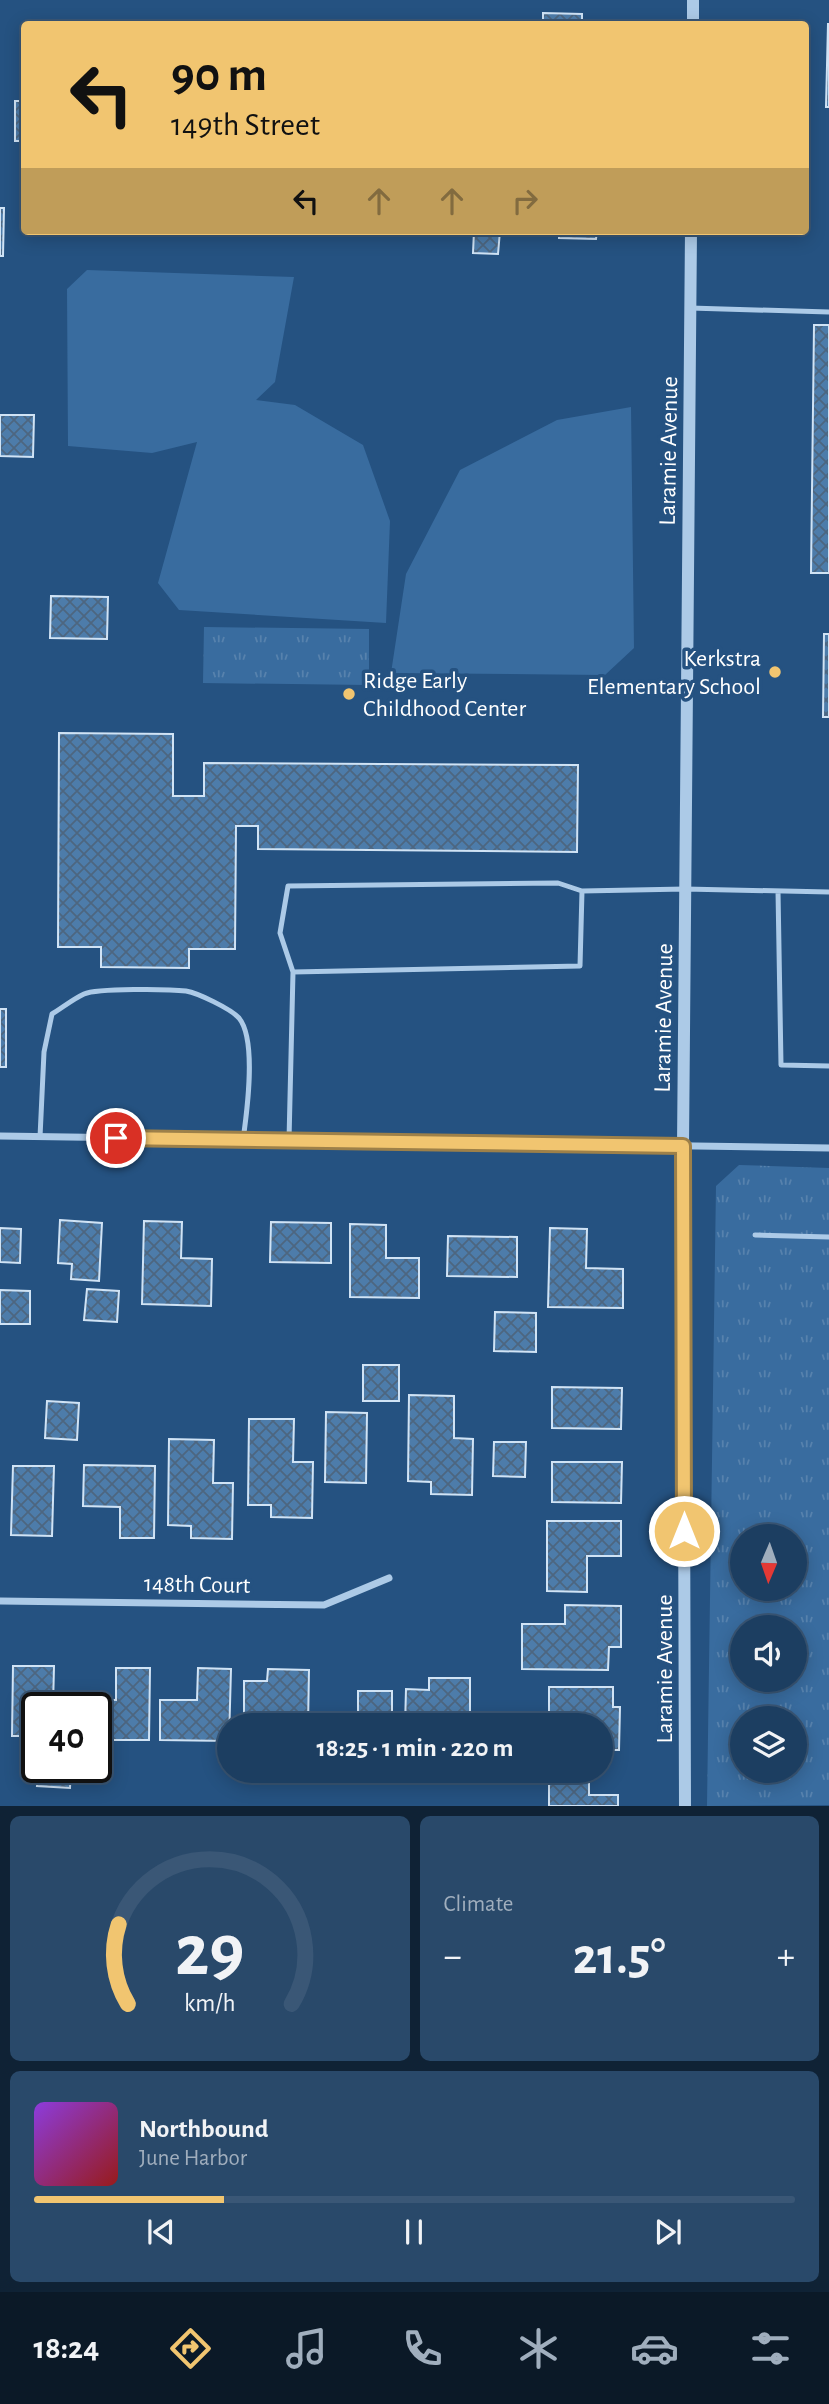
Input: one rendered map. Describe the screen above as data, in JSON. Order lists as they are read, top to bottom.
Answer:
{
  "streets": {
    "street": ["Laramie Avenue", "148th Court"]
  },
  "places": ["Kerkstra Elementary School", "Ridge Early Childhood Center"],
  "north": "bottom",
  "page": {
    "turn": ["90 m", "149th Street"],
    "limit": "40",
    "trip": "18:25 · 1 min · 220 m",
    "tile": "Climate",
    "heat": ["−", "21.5°", "+"],
    "song": ["Northbound", "June Harbor"],
    "tabs": "18:24",
    "gauge": ["29", "km/h"]
  }
}
